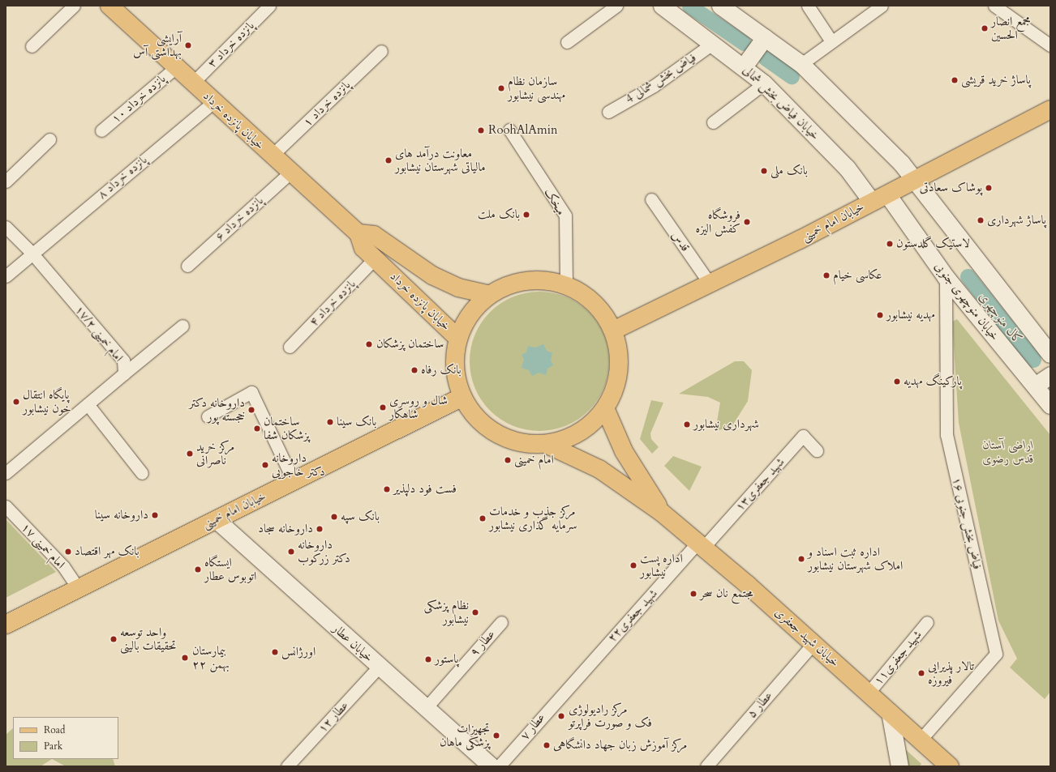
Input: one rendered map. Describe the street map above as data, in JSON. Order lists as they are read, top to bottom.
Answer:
{
  "streets": {
    "main road": ["خیابان پانزده خرداد", "خیابان امام خمینی", "خیابان شهید جعفری"],
    "street": [
      "پانزده خرداد ۳",
      "فیاض بخش شمالی 4",
      "پانزده خرداد ۱۰",
      "خیابان فیاض بخش شمالی",
      "پانزده خرداد ۱",
      "پانزده خرداد ۸",
      "میخک",
      "پانزده خرداد ۶",
      "قدس",
      "خیابان منوچهری جنوبی",
      "پانزده خرداد ۴",
      "امام خمینی ۱۷/۲",
      "شهید جعفری۱۳",
      "فیاض بخش جنوبی ۱۶",
      "امام خمینی ۱۷",
      "شهید جعفری۲۲",
      "خیابان عطار",
      "عطار ۹",
      "شهید جعفری۱۱",
      "عطار ۵",
      "عطار ۱۲",
      "عطار ۷"
    ]
  },
  "crossings": [
    ["پانزده خرداد ۳", "خیابان پانزده خرداد"],
    ["فیاض بخش شمالی 4", "خیابان فیاض بخش شمالی"],
    ["پانزده خرداد ۱۰", "خیابان پانزده خرداد"],
    ["خیابان فیاض بخش شمالی", "خیابان امام خمینی"],
    ["خیابان فیاض بخش شمالی", "خیابان منوچهری جنوبی"],
    ["پانزده خرداد ۱", "خیابان پانزده خرداد"],
    ["خیابان پانزده خرداد", "پانزده خرداد ۸"],
    ["خیابان پانزده خرداد", "پانزده خرداد ۶"],
    ["خیابان پانزده خرداد", "پانزده خرداد ۴"],
    ["پانزده خرداد ۸", "امام خمینی ۱۷/۲"],
    ["خیابان امام خمینی", "قدس"],
    ["خیابان امام خمینی", "خیابان منوچهری جنوبی"],
    ["خیابان امام خمینی", "امام خمینی ۱۷"],
    ["خیابان امام خمینی", "خیابان عطار"],
    ["خیابان منوچهری جنوبی", "فیاض بخش جنوبی ۱۶"],
    ["شهید جعفری۱۳", "شهید جعفری۲۲"],
    ["شهید جعفری۱۳", "خیابان شهید جعفری"],
    ["فیاض بخش جنوبی ۱۶", "خیابان شهید جعفری"],
    ["شهید جعفری۲۲", "خیابان شهید جعفری"],
    ["شهید جعفری۲۲", "عطار ۷"],
    ["خیابان شهید جعفری", "شهید جعفری۱۱"],
    ["خیابان شهید جعفری", "عطار ۵"],
    ["خیابان عطار", "عطار ۹"],
    ["خیابان عطار", "عطار ۱۲"]
  ],
  "water": ["کال منوچهری"],
  "parks": ["اراضی آستان قدس رضوی"],
  "places": [
    "مجمع انصار الحسین",
    "آرایشی بهداشتی آس",
    "پاساژ خرید قریشی",
    "سازمان نظام مهندسی نیشابور",
    "RoohAlAmin",
    "معاونت درآمد های مالیاتی شهرستان نیشابور",
    "بانک ملی",
    "پوشاک سعادتی",
    "بانک ملت",
    "پاساژ شهرداری",
    "فروشگاه کفش الیزه",
    "لاستیک گلدستون",
    "عکاسی خیام",
    "مهدیه نیشابور",
    "ساختمان پزشکان",
    "بانک رفاه",
    "پارکینگ مهدیه",
    "پایگاه انتقال خون نیشابور",
    "شال و روسری شاهکار",
    "داروخانه دکتر خجسته پور",
    "بانک سینا",
    "شهرداری نیشابور",
    "ساختمان پزشکان شفا",
    "مرکز خرید ناصرانی",
    "امام خمینی",
    "داروخانه دکتر خاجویی",
    "فست فود دلپذیر",
    "داروخانه سینا",
    "بانک سپه",
    "مرکز جذب و خدمات سرمایه گذاری نیشابور",
    "داروخانه سجاد",
    "بانک مهر اقتصاد",
    "داروخانه دکتر زرکوب",
    "اداره ثبت اسناد و املاک شهرستان نیشابور",
    "اداره پست نیشابور",
    "ایستگاه اتوبوس عطار",
    "مجتمع نان سحر",
    "نظام پزشکی نیشابور",
    "واحد توسعه تحقیقات بالینی",
    "اورژانس",
    "بیمارستان ۲۲ بهمن",
    "پاستور",
    "تالار پذیرایی فیروزه",
    "مرکز رادیولوژی فک و صورت فراپرتو",
    "تجهیزات پزشکی ماهان",
    "مرکز آموزش زبان جهاد دانشگاهی"
  ],
  "legend": ["Road", "Park"]
}
